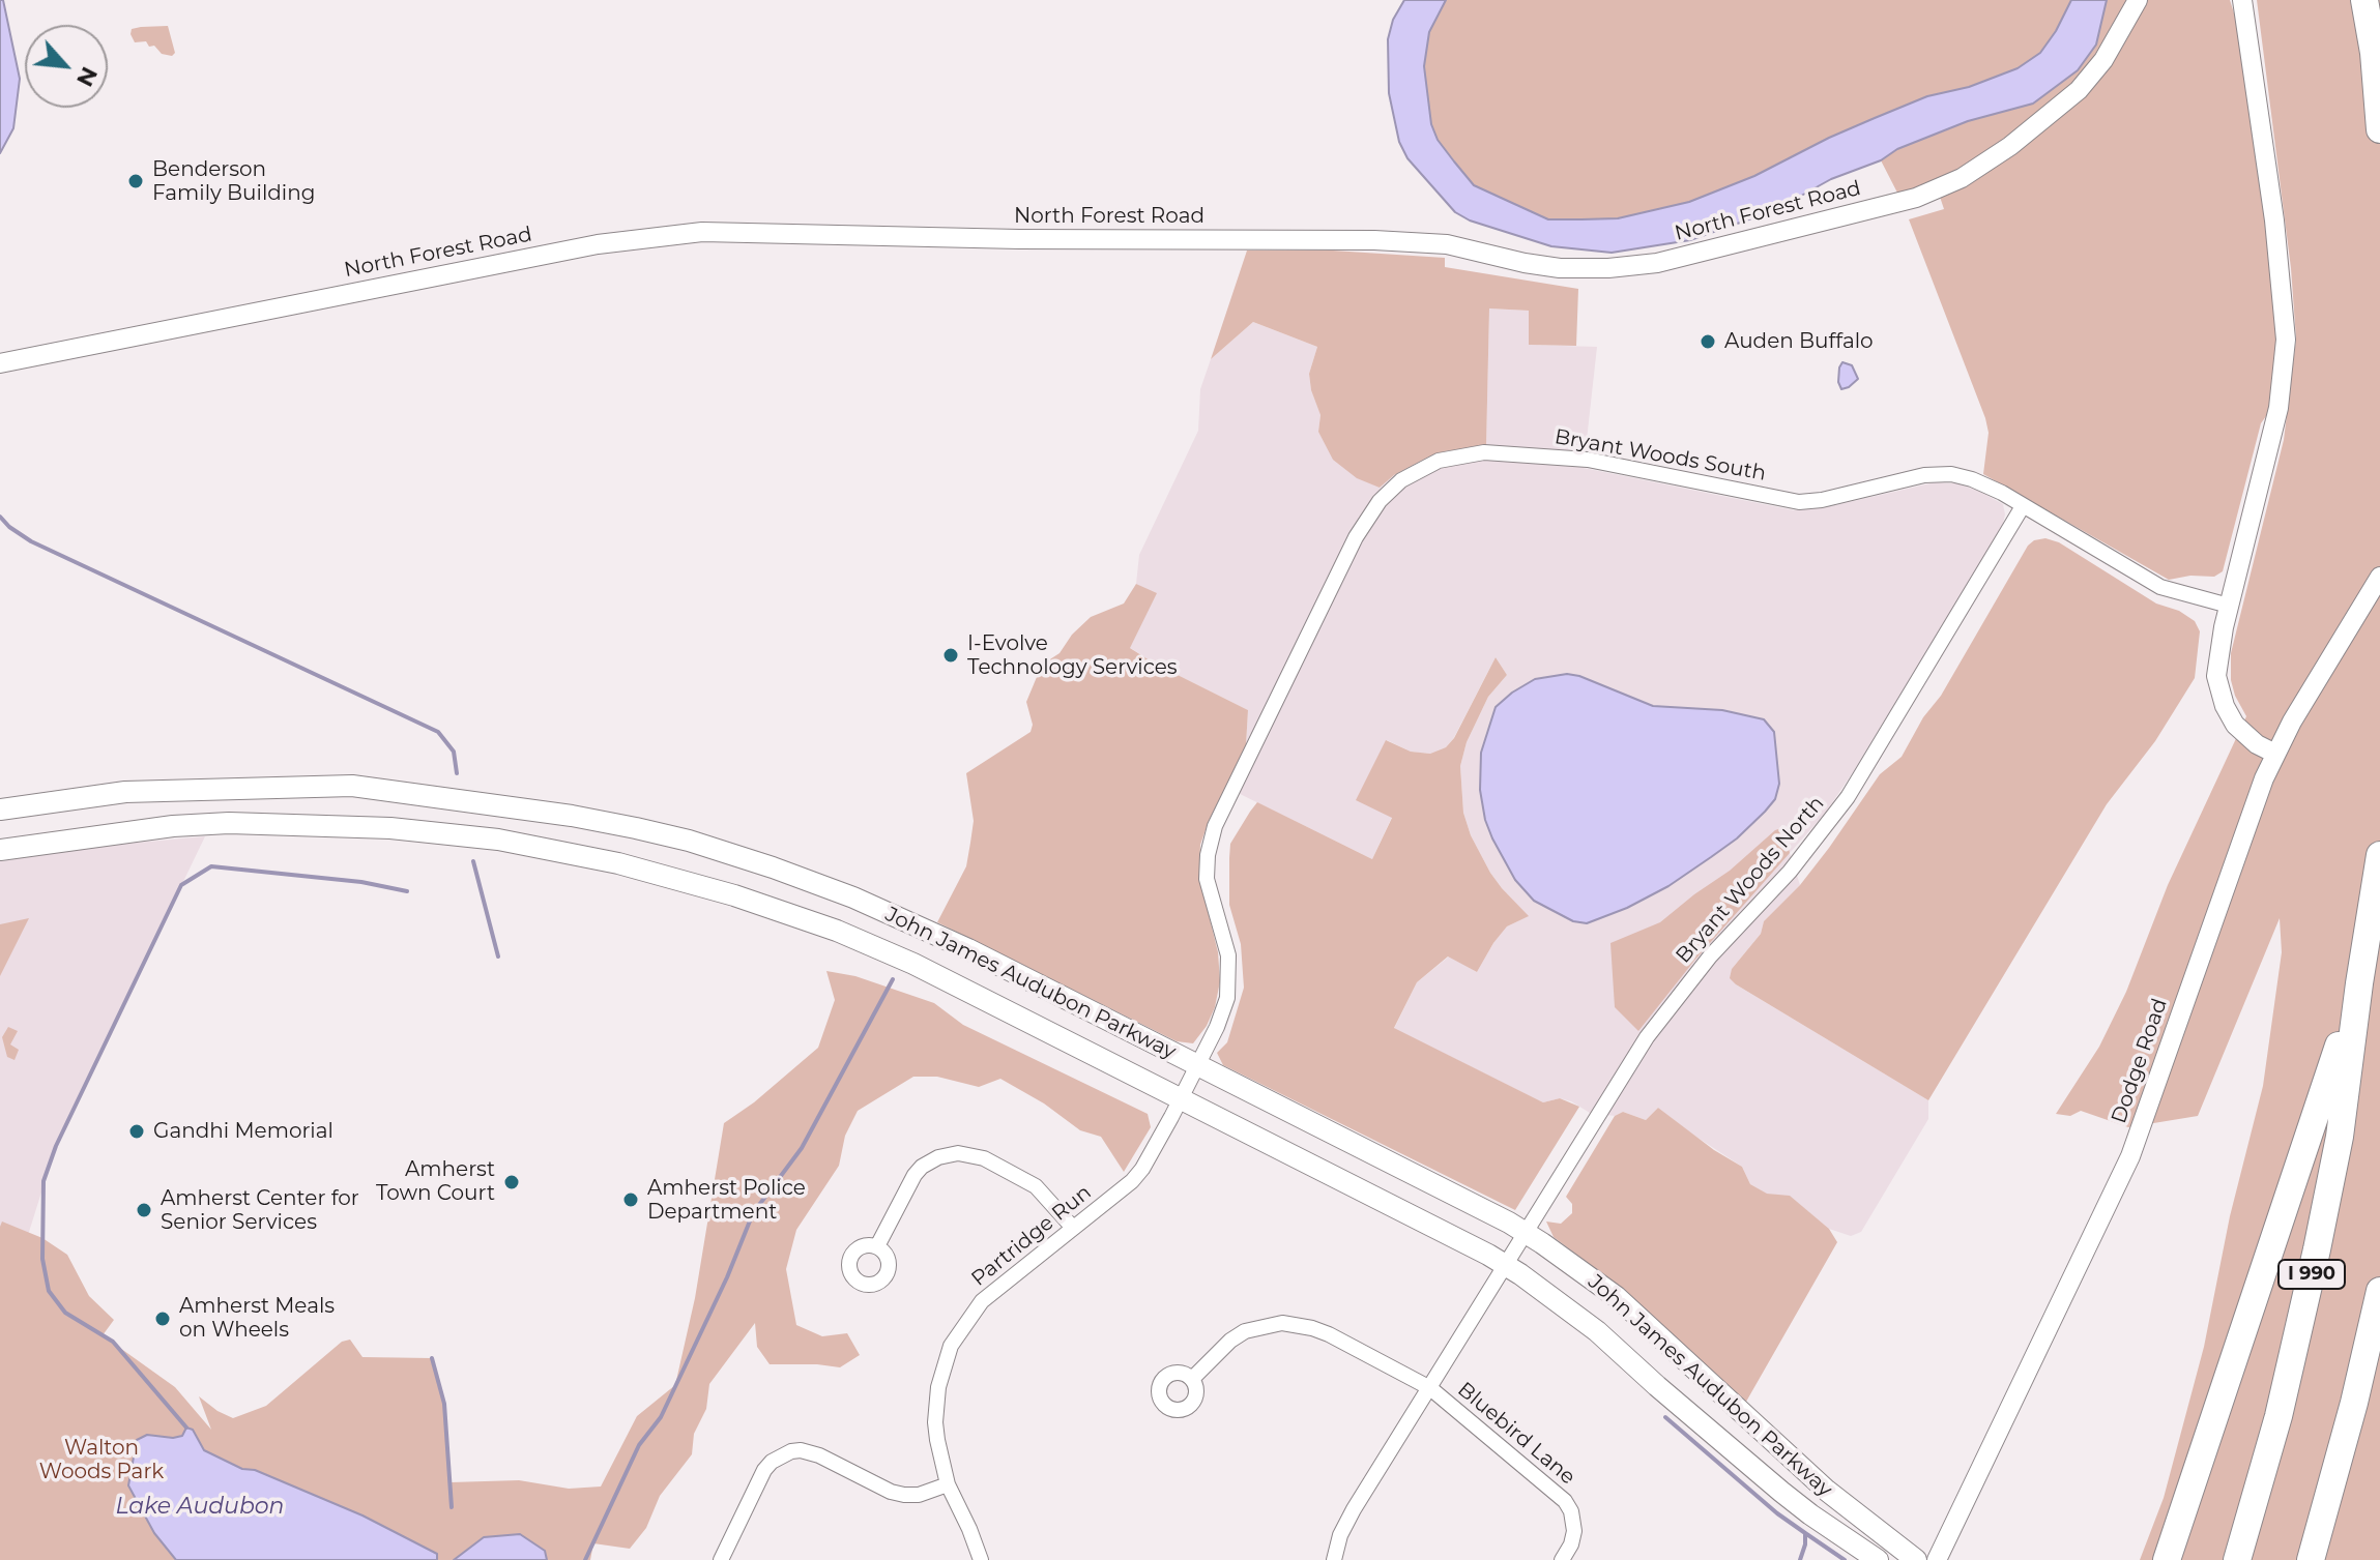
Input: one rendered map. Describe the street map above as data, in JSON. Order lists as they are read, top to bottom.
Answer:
{
  "streets": {
    "highway": ["I 990"],
    "main road": ["John James Audubon Parkway"],
    "street": [
      "North Forest Road",
      "Bryant Woods South",
      "Bryant Woods North",
      "Dodge Road",
      "Partridge Run",
      "Bluebird Lane"
    ]
  },
  "crossings": [
    ["Bryant Woods South", "Bryant Woods North"],
    ["Bryant Woods South", "John James Audubon Parkway"],
    ["Bryant Woods South", "Partridge Run"],
    ["Bryant Woods North", "John James Audubon Parkway"],
    ["John James Audubon Parkway", "Partridge Run"]
  ],
  "water": ["Lake Audubon"],
  "parks": ["Walton Woods Park"],
  "places": [
    "Benderson Family Building",
    "Auden Buffalo",
    "I-Evolve Technology Services",
    "Gandhi Memorial",
    "Amherst Town Court",
    "Amherst Police Department",
    "Amherst Center for Senior Services",
    "Amherst Meals on Wheels"
  ],
  "north": "bottom right"
}
